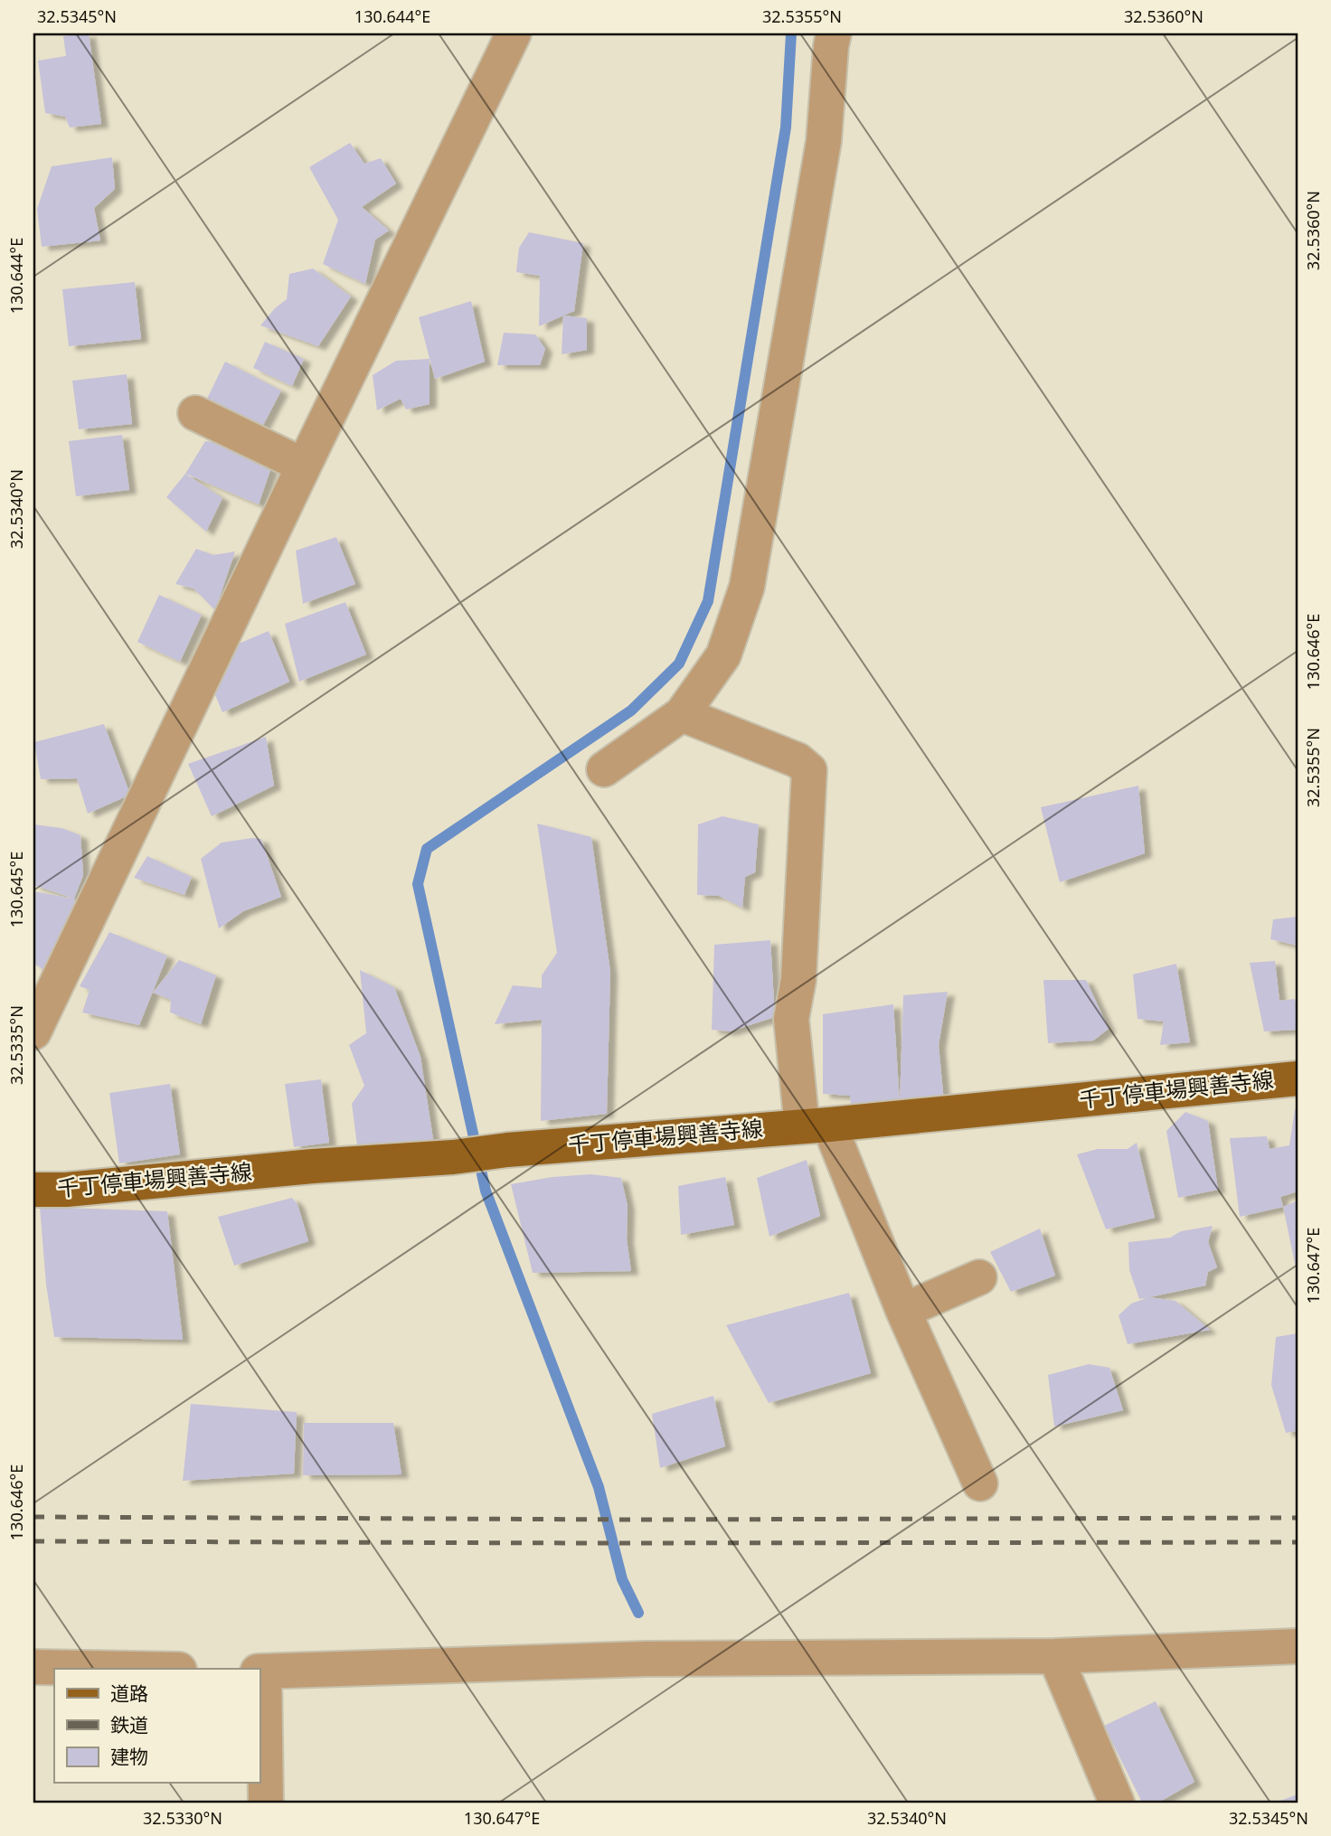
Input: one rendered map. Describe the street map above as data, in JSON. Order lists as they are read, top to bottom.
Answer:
{
  "streets": {
    "main road": ["千丁停車場興善寺線"]
  },
  "legend": ["道路", "鉄道", "建物"],
  "coordinates": [
    "32.5345°N",
    "130.644°E",
    "32.5355°N",
    "32.5360°N",
    "32.5340°N",
    "130.646°E",
    "130.645°E",
    "32.5335°N",
    "130.647°E",
    "32.5330°N"
  ]
}
